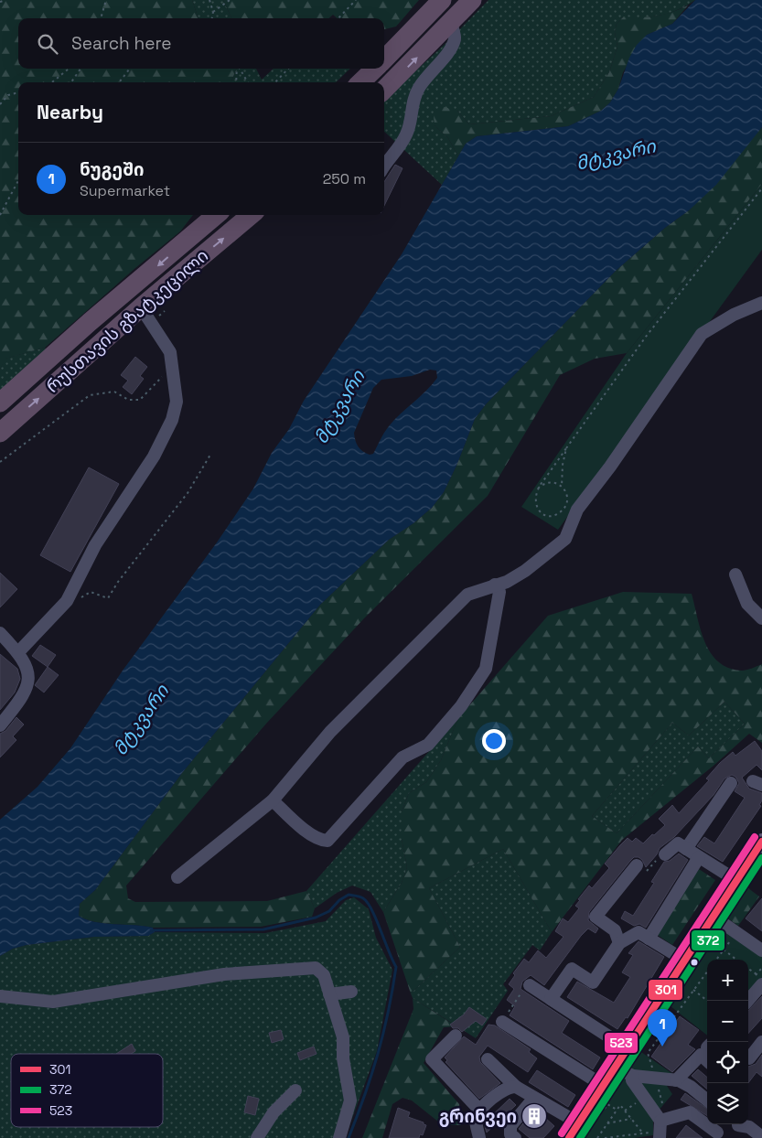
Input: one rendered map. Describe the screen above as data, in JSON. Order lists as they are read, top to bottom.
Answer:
{
  "streets": {
    "highway": ["რუსთავის გზატკეცილი"]
  },
  "water": ["მტკვარი"],
  "places": {
    "building": ["გრინვეი"]
  },
  "lines": ["transit line 523", "transit line 301", "transit line 372"],
  "legend": ["301", "372", "523"],
  "page": {
    "search": "Search here",
    "heading": "Nearby",
    "list": [
      {
        "mark": "1",
        "name": "ნუგეში",
        "note": "Supermarket",
        "value": "250 m"
      }
    ],
    "map_buttons": ["+", "−"],
    "pins": "1"
  }
}
